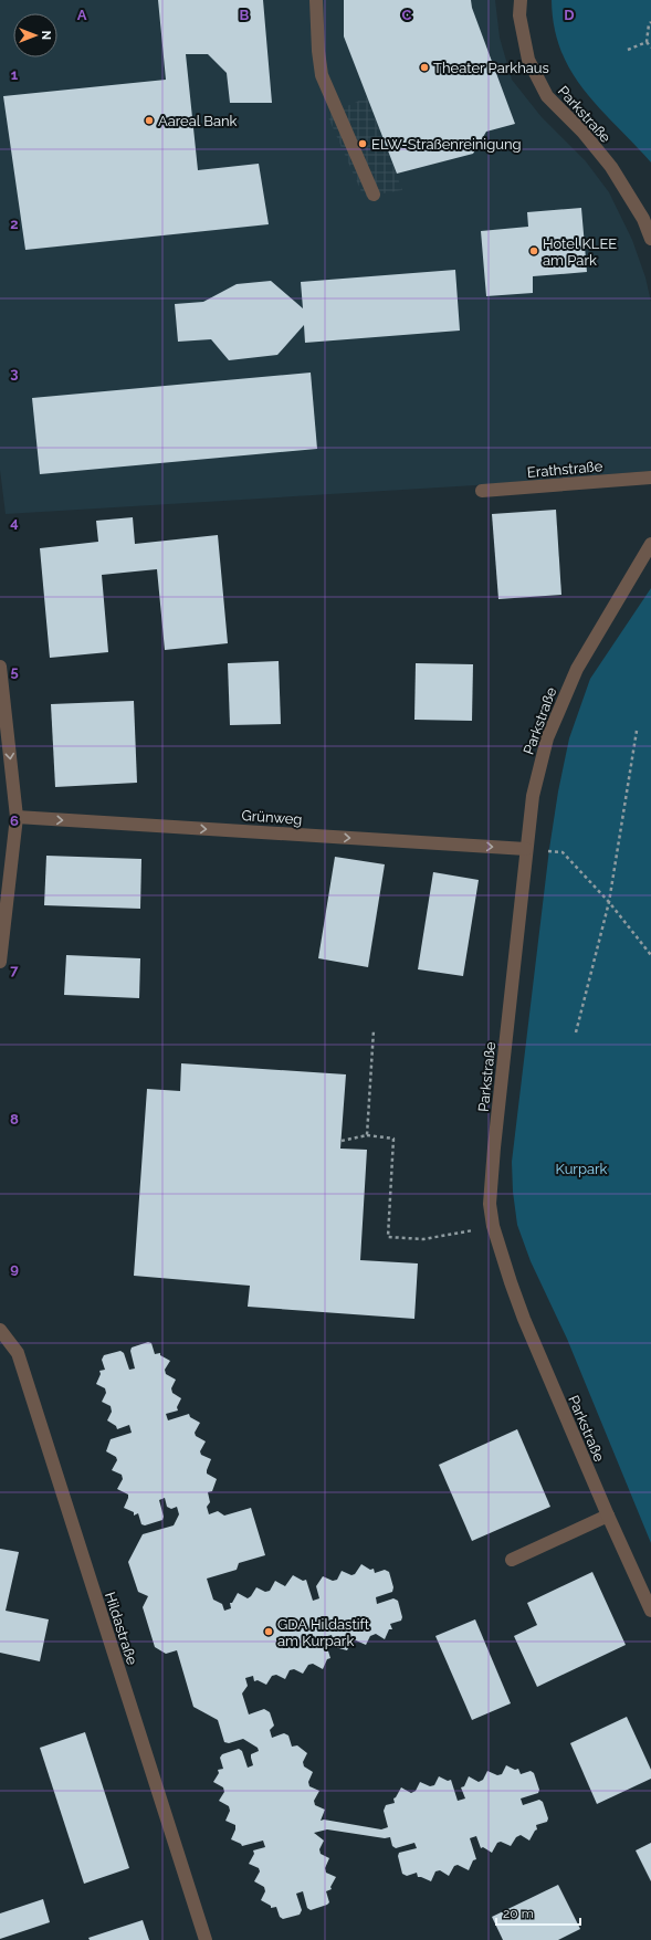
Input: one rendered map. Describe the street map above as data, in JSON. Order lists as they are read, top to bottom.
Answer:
{
  "streets": {
    "street": [
      "Parkstraße",
      "Erathstraße",
      "Grünweg",
      "Hildastraße"
    ]
  },
  "crossings": [
    ["Parkstraße", "Grünweg"]
  ],
  "one_way": ["Grünweg"],
  "parks": ["Kurpark"],
  "places": [
    "Theater Parkhaus",
    "Aareal Bank",
    "ELW-Straßenreinigung",
    "Hotel KLEE am Park",
    "GDA Hildastift am Kurpark"
  ],
  "scale_bar": "20 m",
  "north": "right",
  "grid": {
    "columns": [
      "A",
      "B",
      "C",
      "D"
    ],
    "rows": [
      "1",
      "2",
      "3",
      "4",
      "5",
      "6",
      "7",
      "8",
      "9"
    ]
  }
}
